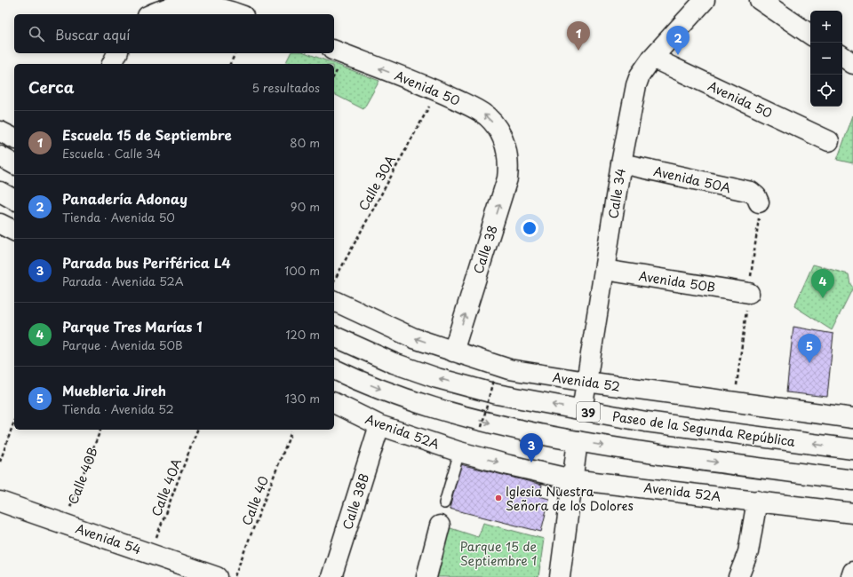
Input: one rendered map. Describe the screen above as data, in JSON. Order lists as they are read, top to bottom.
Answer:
{
  "streets": {
    "main road": [
      "Avenida 50",
      "Avenida 50A",
      "Calle 34",
      "Calle 38",
      "Avenida 50B",
      "Avenida 52",
      "39",
      "Paseo de la Segunda República",
      "Avenida 52A",
      "Calle 38B",
      "Avenida 54"
    ],
    "path": [
      "Calle 30A",
      "Calle 40B",
      "Calle 40A",
      "Calle 40"
    ]
  },
  "crossings": [
    ["Avenida 50", "Calle 30A"],
    ["Avenida 50", "Calle 34"],
    ["Avenida 50", "Calle 38"],
    ["Avenida 50A", "Calle 34"],
    ["Calle 34", "Avenida 50B"],
    ["Calle 34", "Avenida 52"],
    ["Calle 34", "Paseo de la Segunda República"],
    ["Calle 38", "Avenida 52"],
    ["Avenida 52A", "Calle 38B"],
    ["Calle 40B", "Avenida 54"],
    ["Calle 40A", "Avenida 54"]
  ],
  "one_way": ["Avenida 50", "Calle 38"],
  "parks": ["Parque 15 de Septiembre 1"],
  "places": ["Iglesia Nuestra Señora de los Dolores"],
  "page": {
    "map_buttons": ["+", "−"],
    "search": "Buscar aquí",
    "pins": [
      "1",
      "2",
      "4",
      "5",
      "3"
    ],
    "heading": ["Cerca", "5 resultados"],
    "list": [
      {
        "mark": "1",
        "name": "Escuela 15 de Septiembre",
        "note": "Escuela · Calle 34",
        "value": "80 m"
      },
      {
        "mark": "2",
        "name": "Panadería Adonay",
        "note": "Tienda · Avenida 50",
        "value": "90 m"
      },
      {
        "mark": "3",
        "name": "Parada bus Periférica L4",
        "note": "Parada · Avenida 52A",
        "value": "100 m"
      },
      {
        "mark": "4",
        "name": "Parque Tres Marías 1",
        "note": "Parque · Avenida 50B",
        "value": "120 m"
      },
      {
        "mark": "5",
        "name": "Muebleria Jireh",
        "note": "Tienda · Avenida 52",
        "value": "130 m"
      }
    ]
  }
}
